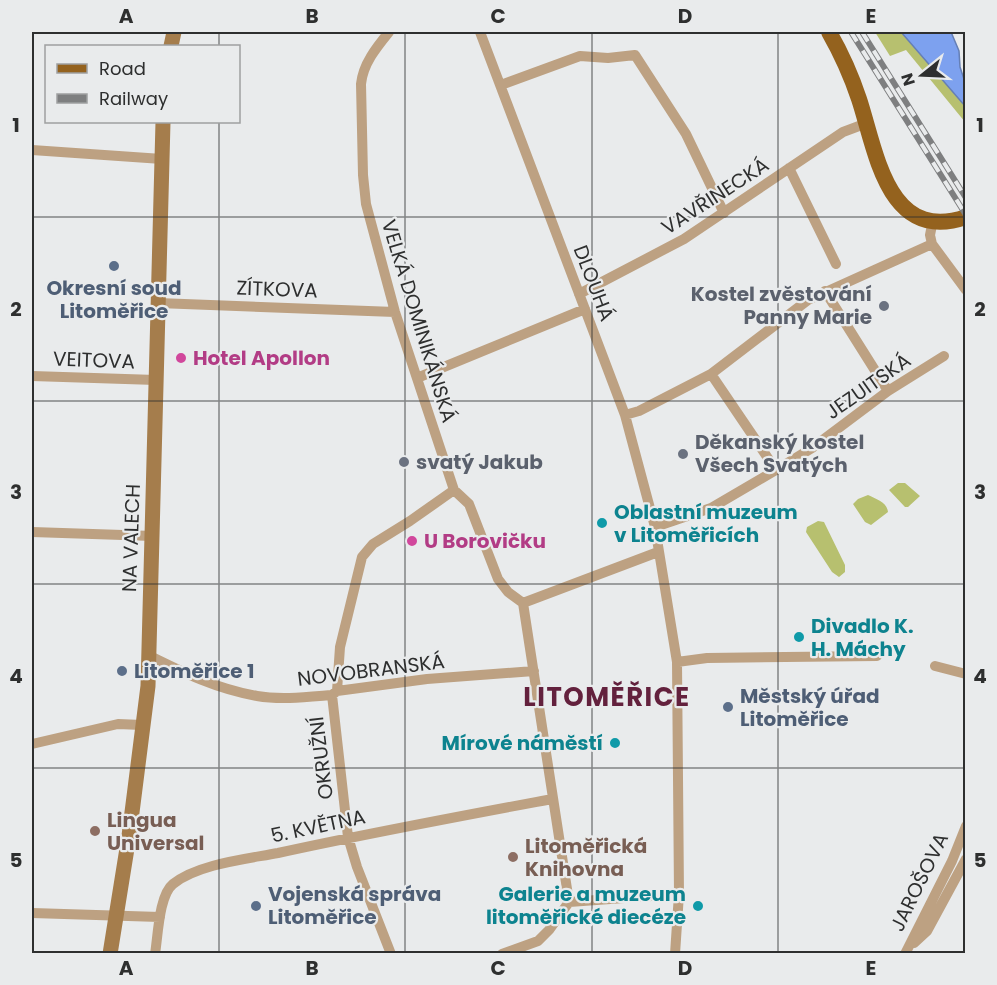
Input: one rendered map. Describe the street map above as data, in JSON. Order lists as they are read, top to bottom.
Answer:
{
  "streets": {
    "main road": ["NA VALECH"],
    "street": [
      "VAVŘINECKÁ",
      "DLOUHÁ",
      "ZÍTKOVA",
      "VELKÁ DOMINIKÁNSKÁ",
      "VEITOVA",
      "JEZUITSKÁ",
      "NOVOBRANSKÁ",
      "OKRUŽNÍ",
      "5. KVĚTNA",
      "JAROŠOVA"
    ]
  },
  "crossings": [
    ["VAVŘINECKÁ", "DLOUHÁ"],
    ["DLOUHÁ", "JEZUITSKÁ"],
    ["ZÍTKOVA", "VELKÁ DOMINIKÁNSKÁ"],
    ["ZÍTKOVA", "NA VALECH"],
    ["VELKÁ DOMINIKÁNSKÁ", "OKRUŽNÍ"],
    ["VEITOVA", "NA VALECH"],
    ["NA VALECH", "NOVOBRANSKÁ"],
    ["NOVOBRANSKÁ", "OKRUŽNÍ"],
    ["OKRUŽNÍ", "5. KVĚTNA"]
  ],
  "districts": ["LITOMĚŘICE"],
  "places": [
    "Okresní soud Litoměřice",
    "Kostel zvěstování Panny Marie",
    "Hotel Apollon",
    "Děkanský kostel Všech Svatých",
    "svatý Jakub",
    "Oblastní muzeum v Litoměřicích",
    "U Borovičku",
    "Divadlo K. H. Máchy",
    "Litoměřice 1",
    "Městský úřad Litoměřice",
    "Mírové náměstí",
    "Lingua Universal",
    "Litoměřická Knihovna",
    "Vojenská správa Litoměřice",
    "Galerie a muzeum litoměřické diecéze"
  ],
  "legend": ["Road", "Railway"],
  "north": "left",
  "grid": {
    "columns": [
      "A",
      "B",
      "C",
      "D",
      "E"
    ],
    "rows": [
      "1",
      "2",
      "3",
      "4",
      "5"
    ]
  }
}
